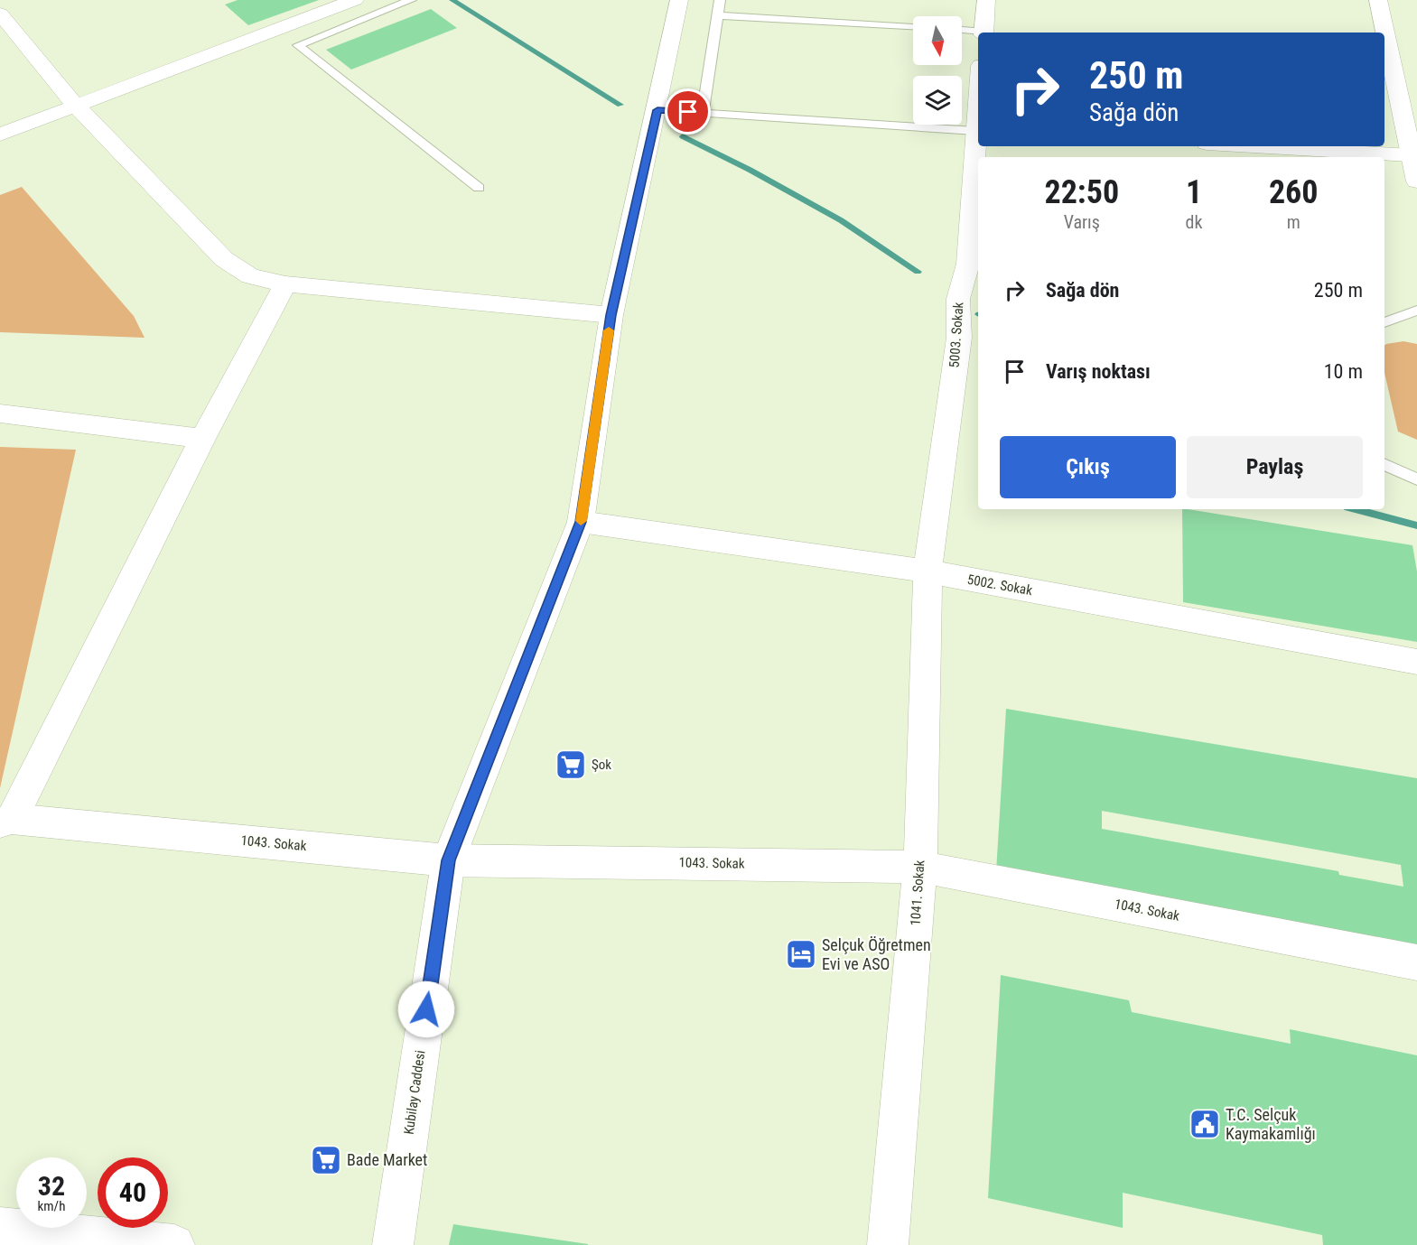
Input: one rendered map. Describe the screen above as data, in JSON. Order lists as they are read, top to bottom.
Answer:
{
  "streets": {
    "main road": [
      "5003. Sokak",
      "5002. Sokak",
      "1043. Sokak",
      "1041. Sokak",
      "Kubilay Caddesi"
    ]
  },
  "crossings": [
    ["5003. Sokak", "5002. Sokak"],
    ["5003. Sokak", "1041. Sokak"],
    ["5002. Sokak", "1041. Sokak"],
    ["5002. Sokak", "Kubilay Caddesi"],
    ["1043. Sokak", "1041. Sokak"],
    ["1043. Sokak", "Kubilay Caddesi"]
  ],
  "places": {
    "supermarket": ["Şok", "Bade Market"],
    "hotel": ["Selçuk Öğretmen Evi ve ASO"],
    "public building": ["T.C. Selçuk Kaymakamlığı"]
  },
  "north": "bottom",
  "page": {
    "turn": ["250 m", "Sağa dön"],
    "eta": [
      "22:50",
      "Varış",
      "1",
      "dk",
      "260",
      "m"
    ],
    "list": [
      {
        "name": "Sağa dön",
        "value": "250 m"
      },
      {
        "name": "Varış noktası",
        "value": "10 m"
      }
    ],
    "buttons": ["Çıkış", "Paylaş"],
    "speed": "32 km/h",
    "limit": "40"
  }
}
